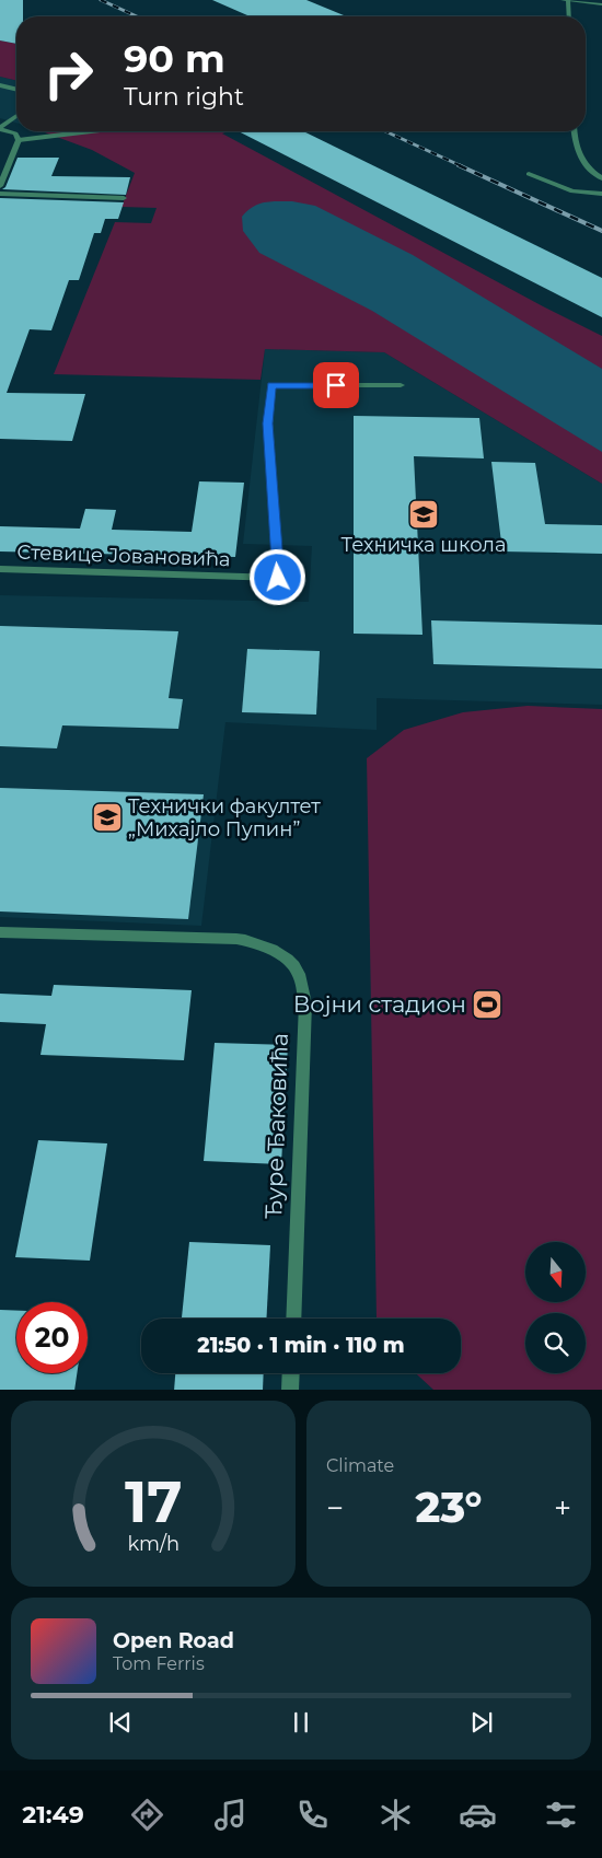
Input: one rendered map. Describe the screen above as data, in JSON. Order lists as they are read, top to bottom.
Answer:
{
  "streets": {
    "street": ["Стевице Јовановића", "Ђуре Ђаковића"]
  },
  "places": {
    "school or university": ["Техничка школа", "Технички факултет „Михајло Пупин”"],
    "sports": ["Војни стадион"]
  },
  "north": "bottom",
  "page": {
    "turn": ["90 m", "Turn right"],
    "limit": "20",
    "trip": "21:50 · 1 min · 110 m",
    "tile": "Climate",
    "heat": ["−", "23°", "+"],
    "song": ["Open Road", "Tom Ferris"],
    "tabs": "21:49",
    "gauge": ["17", "km/h"]
  }
}
